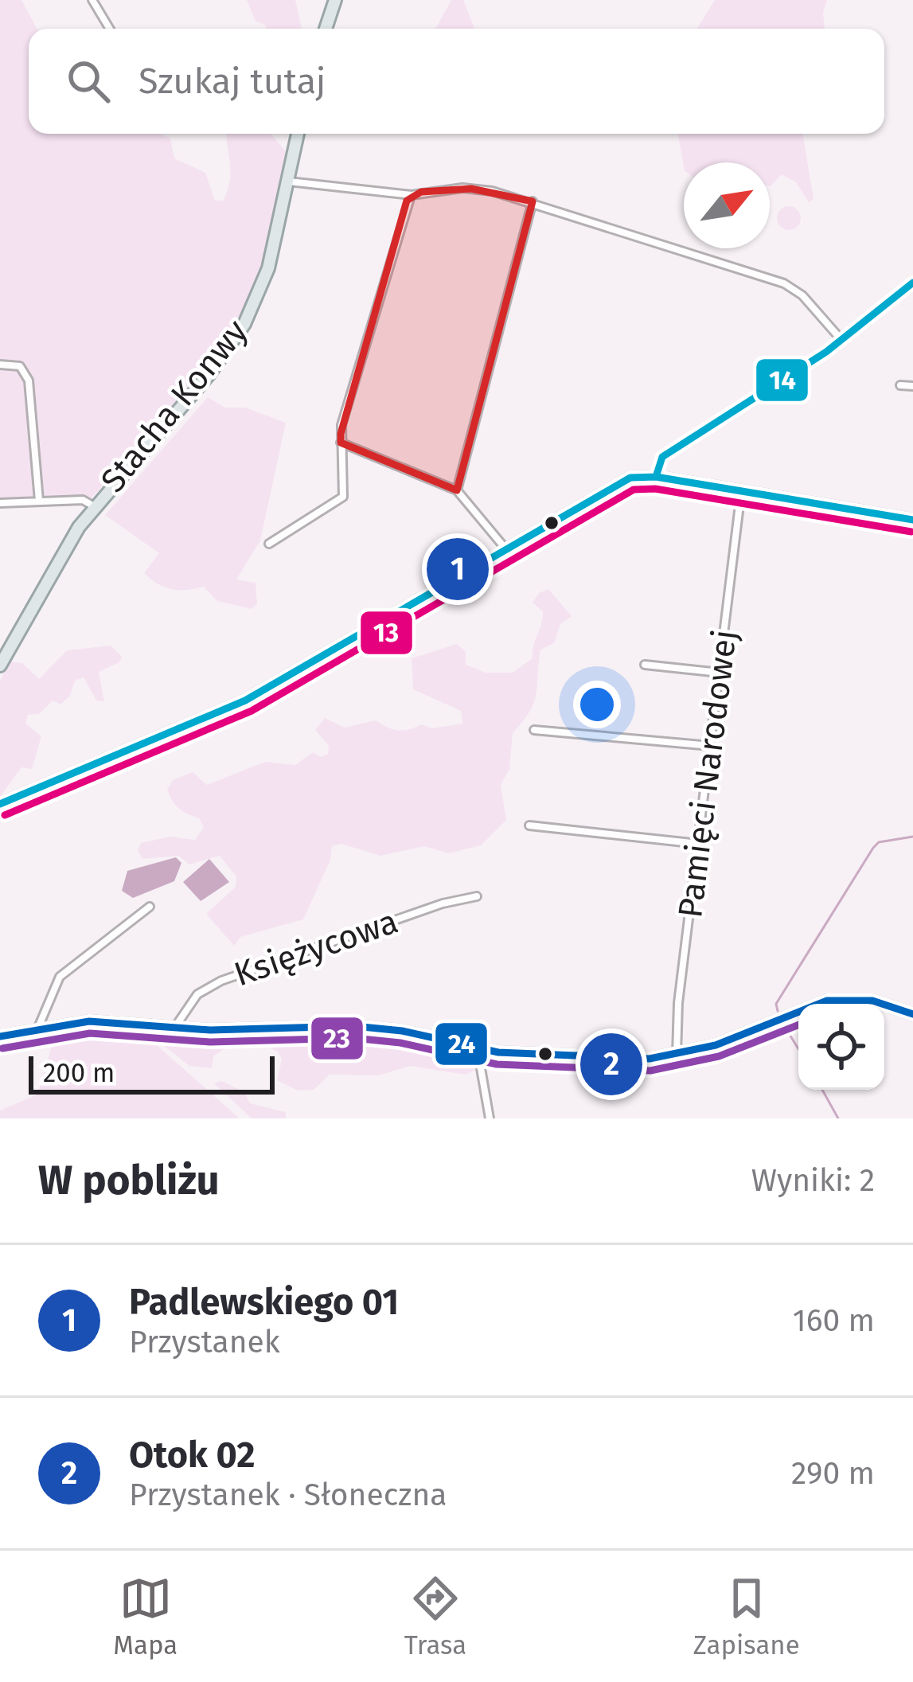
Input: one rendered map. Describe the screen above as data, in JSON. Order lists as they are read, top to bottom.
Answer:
{
  "streets": {
    "main road": ["Stacha Konwy"],
    "street": ["Pamięci Narodowej", "Księżycowa"]
  },
  "lines": [
    "transit line 14",
    "transit line 13",
    "transit line 24",
    "transit line 23"
  ],
  "scale_bar": "200 m",
  "north": "top right",
  "page": {
    "search": "Szukaj tutaj",
    "pins": ["1", "2"],
    "scale": "200 m",
    "heading": ["W pobliżu", "Wyniki: 2"],
    "list": [
      {
        "mark": "1",
        "name": "Padlewskiego 01",
        "note": "Przystanek",
        "value": "160 m"
      },
      {
        "mark": "2",
        "name": "Otok 02",
        "note": "Przystanek · Słoneczna",
        "value": "290 m"
      }
    ],
    "nav": ["Mapa", "Trasa", "Zapisane"]
  }
}
